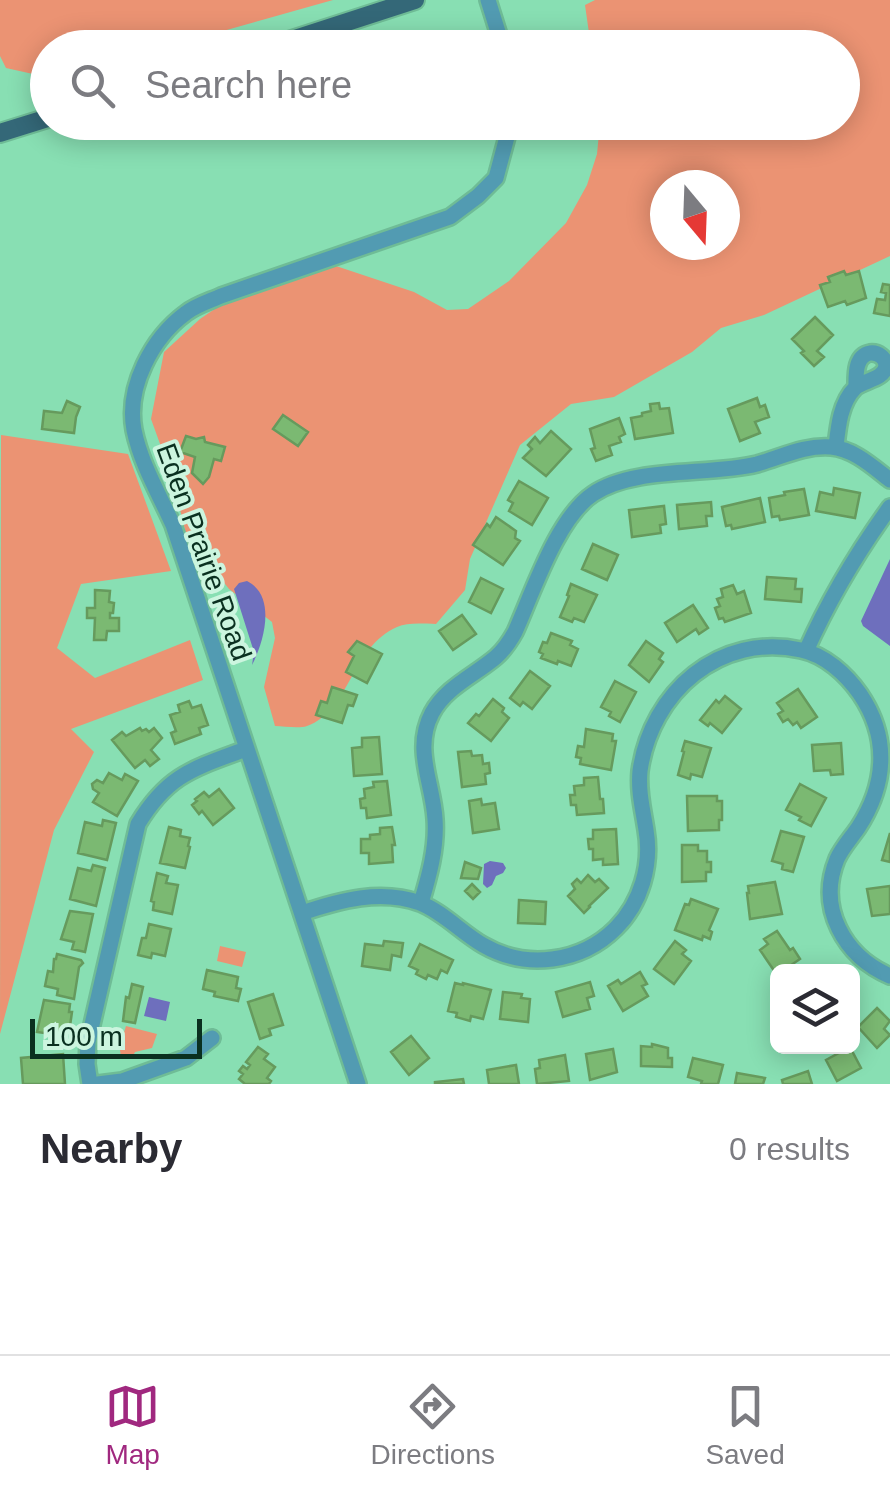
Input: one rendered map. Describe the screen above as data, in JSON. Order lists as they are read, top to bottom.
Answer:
{
  "streets": {
    "street": ["Eden Prairie Road"]
  },
  "scale_bar": "100 m",
  "north": "bottom",
  "page": {
    "search": "Search here",
    "scale": "100 m",
    "heading": ["Nearby", "0 results"],
    "nav": ["Map", "Directions", "Saved"]
  }
}
